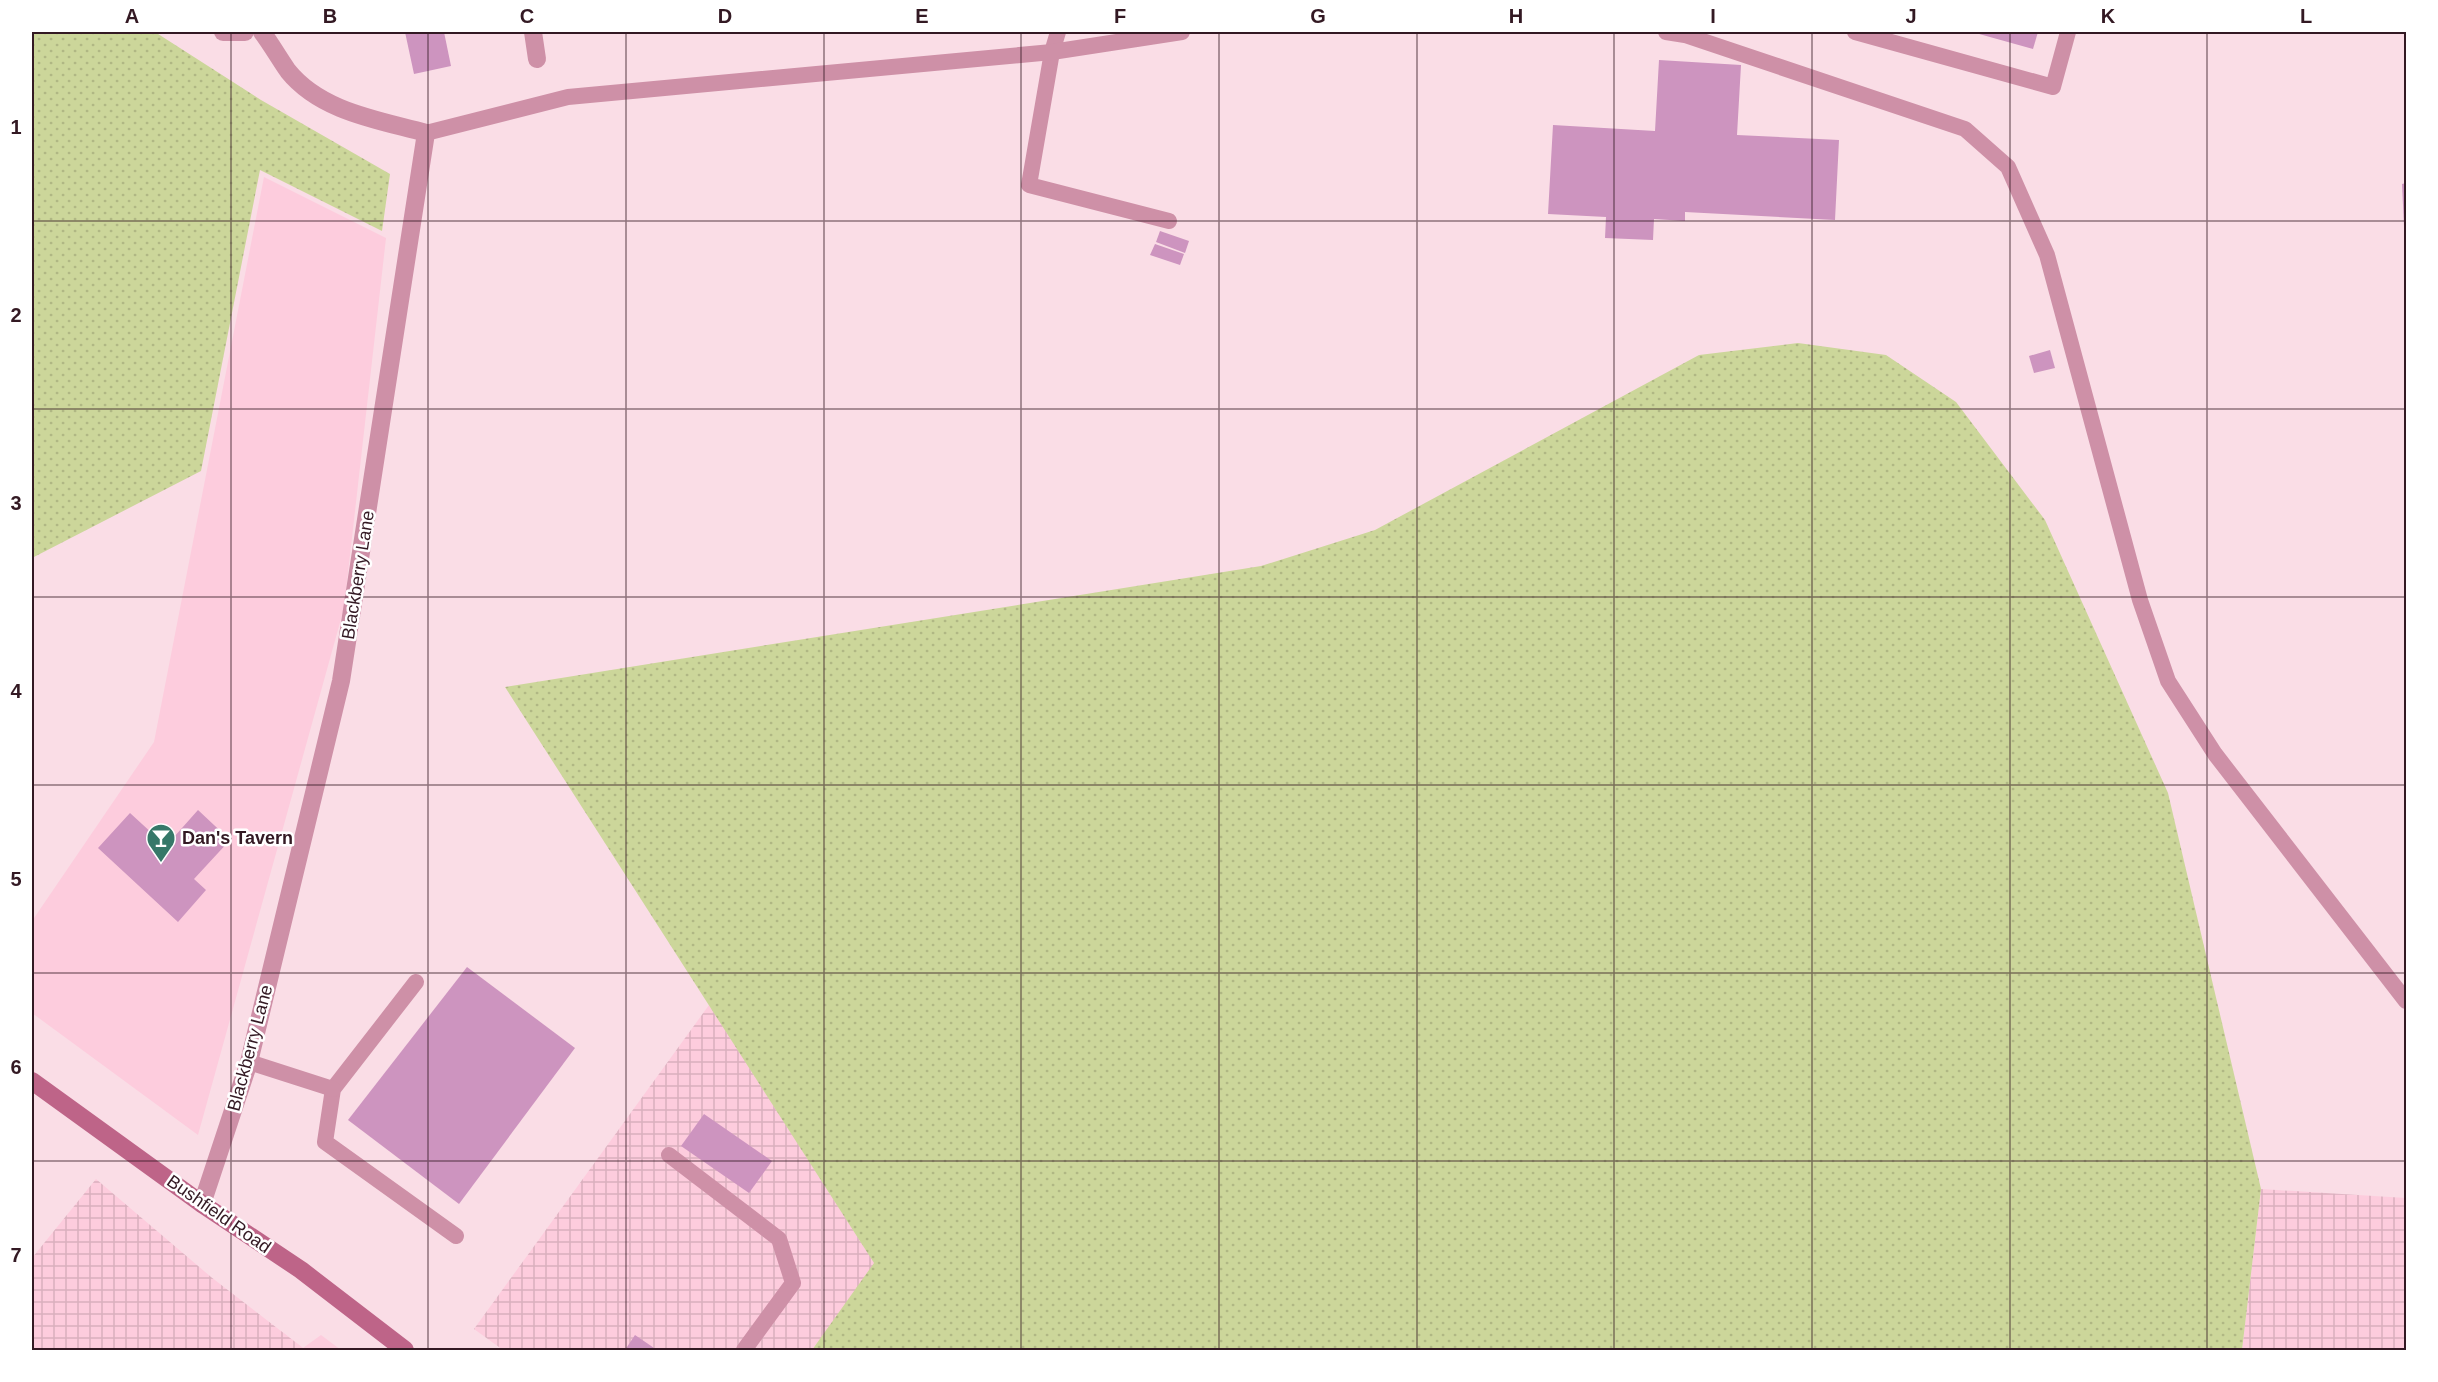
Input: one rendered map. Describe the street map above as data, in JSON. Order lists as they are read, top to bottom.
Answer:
{
  "streets": {
    "main road": ["Bushfield Road"],
    "street": ["Blackberry Lane"]
  },
  "crossings": [
    ["Blackberry Lane", "Bushfield Road"]
  ],
  "places": {
    "bar": ["Dan's Tavern"]
  },
  "grid": {
    "columns": [
      "A",
      "B",
      "C",
      "D",
      "E",
      "F",
      "G",
      "H",
      "I",
      "J",
      "K",
      "L"
    ],
    "rows": [
      "1",
      "2",
      "3",
      "4",
      "5",
      "6",
      "7"
    ]
  }
}
